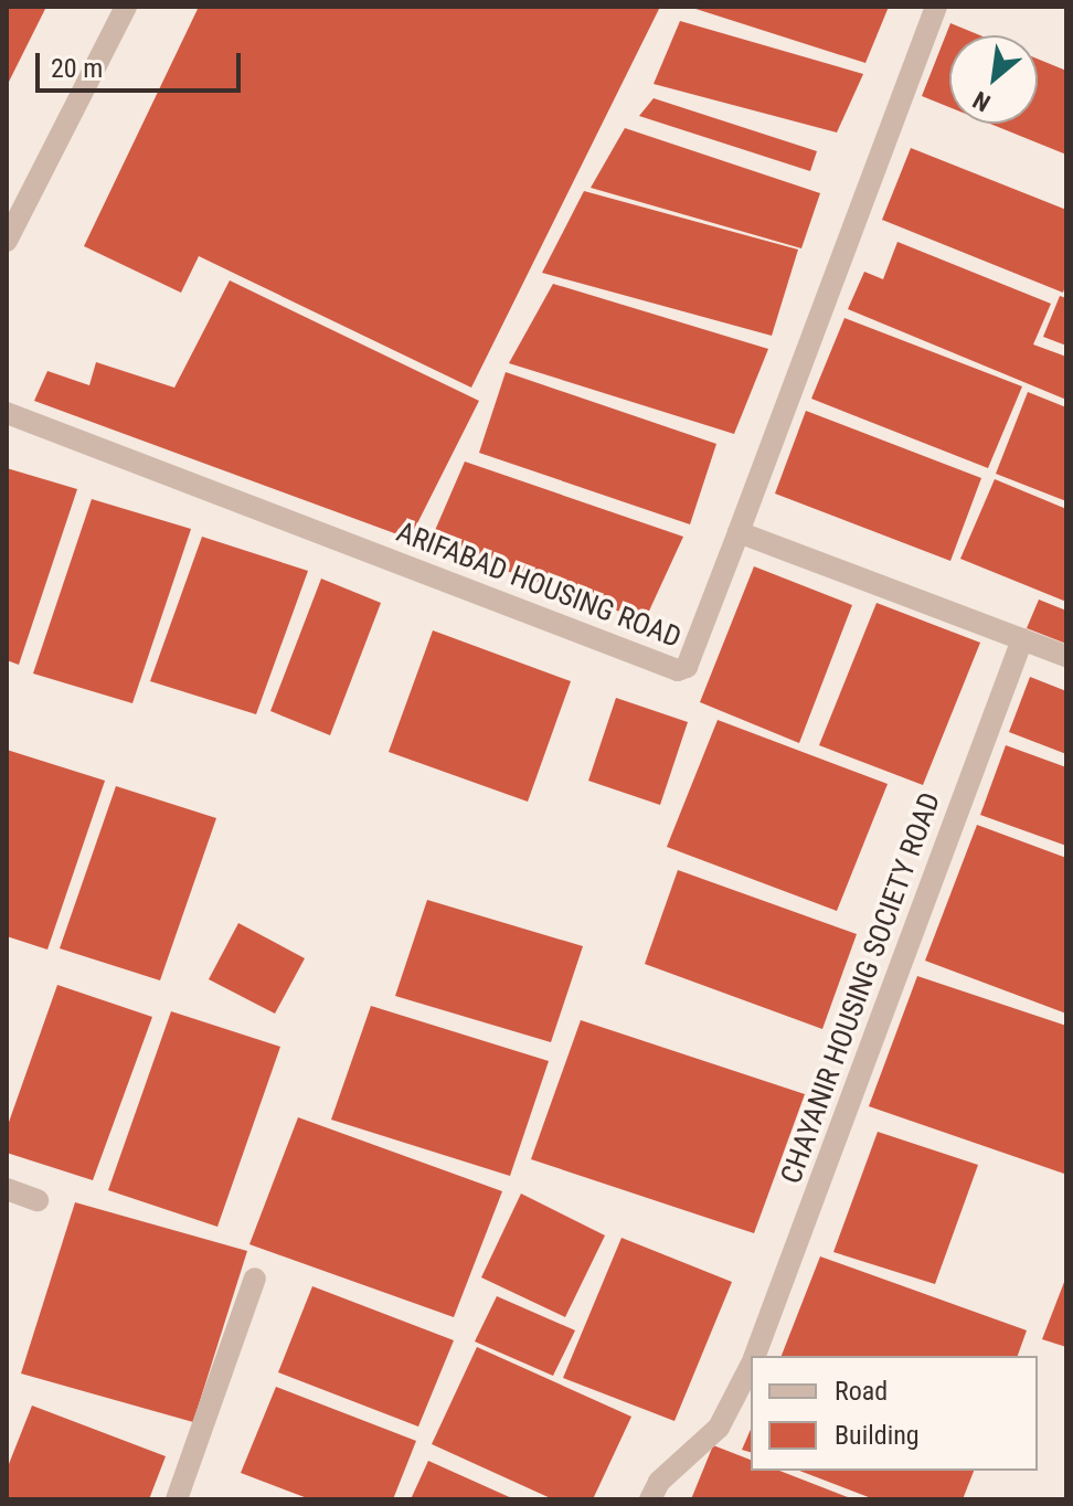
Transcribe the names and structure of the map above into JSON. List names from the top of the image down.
{
  "streets": {
    "street": ["ARIFABAD HOUSING ROAD", "CHAYANIR HOUSING SOCIETY ROAD"]
  },
  "legend": ["Road", "Building"],
  "scale_bar": "20 m",
  "north": "bottom left"
}
